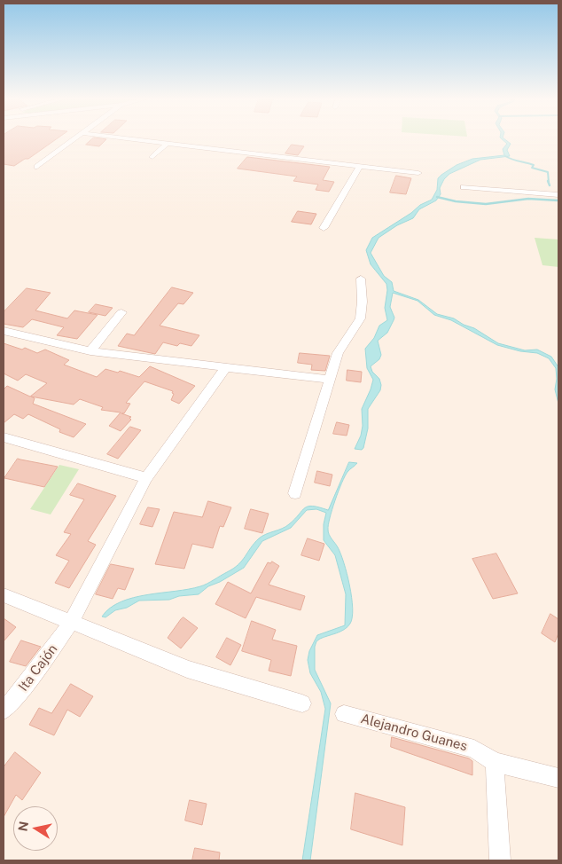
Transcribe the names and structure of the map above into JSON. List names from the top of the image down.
{
  "streets": {
    "street": ["Ita Cajón", "Alejandro Guanes"]
  },
  "north": "left"
}
